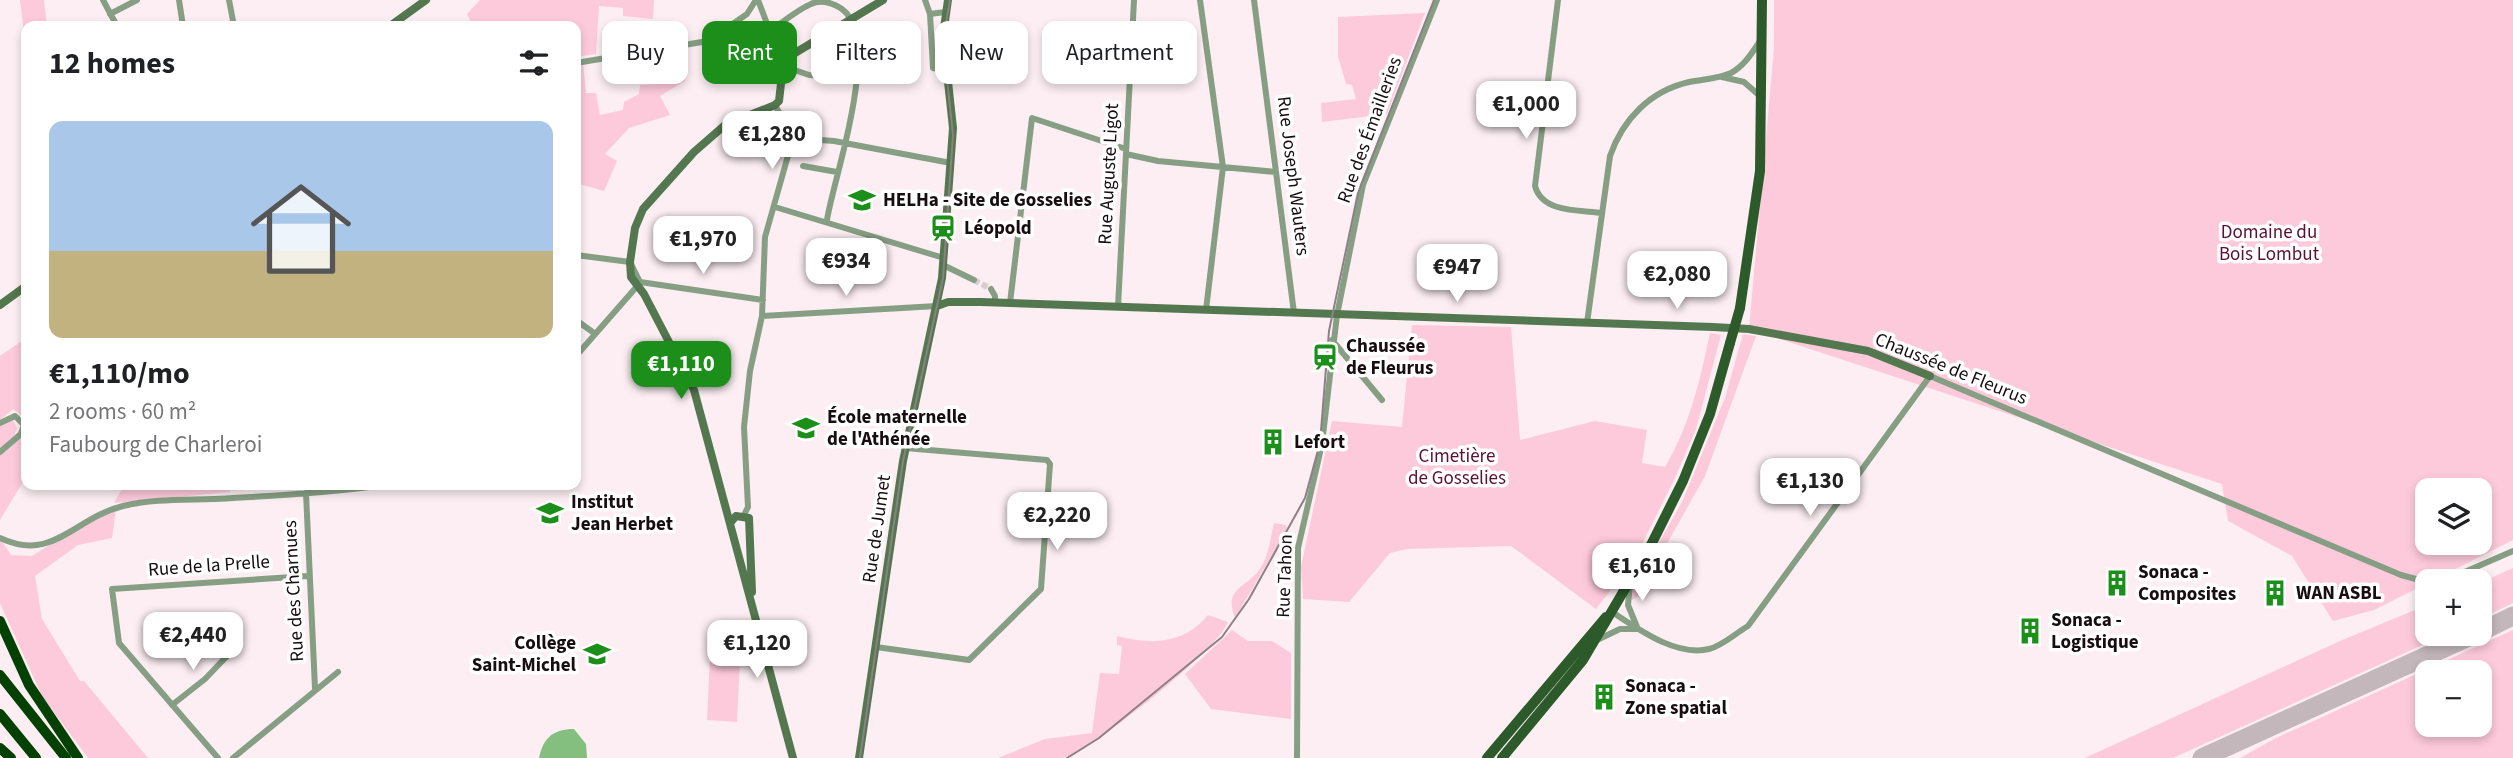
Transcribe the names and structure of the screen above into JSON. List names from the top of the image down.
{
  "streets": {
    "main road": ["Chaussée de Fleurus", "Rue de Jumet"],
    "street": [
      "Rue des Émailleries",
      "Rue Auguste Ligot",
      "Rue Joseph Wauters",
      "Rue de la Prelle",
      "Rue Tahon",
      "Rue des Charnues"
    ]
  },
  "crossings": [
    ["Rue des Émailleries", "Chaussée de Fleurus"],
    ["Rue des Émailleries", "Rue Tahon"],
    ["Rue Auguste Ligot", "Chaussée de Fleurus"],
    ["Rue Joseph Wauters", "Chaussée de Fleurus"],
    ["Chaussée de Fleurus", "Rue de Jumet"],
    ["Chaussée de Fleurus", "Rue Tahon"],
    ["Rue de la Prelle", "Rue des Charnues"]
  ],
  "parks": ["Domaine du Bois Lombut", "Cimetière de Gosselies"],
  "places": {
    "school or university": [
      "HELHa - Site de Gosselies",
      "École maternelle de l'Athénée",
      "Institut Jean Herbet",
      "Collège Saint-Michel"
    ],
    "station": ["Léopold", "Chaussée de Fleurus"],
    "building": [
      "Lefort",
      "Sonaca - Composites",
      "WAN ASBL",
      "Sonaca - Logistique",
      "Sonaca - Zone spatial"
    ]
  },
  "page": {
    "chip": [
      "Buy",
      "Rent",
      "Filters",
      "New",
      "Apartment"
    ],
    "heading": "12 homes",
    "price": [
      "€1,000",
      "€1,280",
      "€1,970",
      "€934",
      "€947",
      "€2,080",
      "€1,110",
      "€1,130",
      "€2,220",
      "€1,610",
      "€2,440",
      "€1,120"
    ],
    "list": [
      {
        "name": "€1,110/mo",
        "note": "2 rooms · 60 m² · Faubourg de Charleroi"
      }
    ],
    "map_buttons": ["+", "−"]
  }
}
